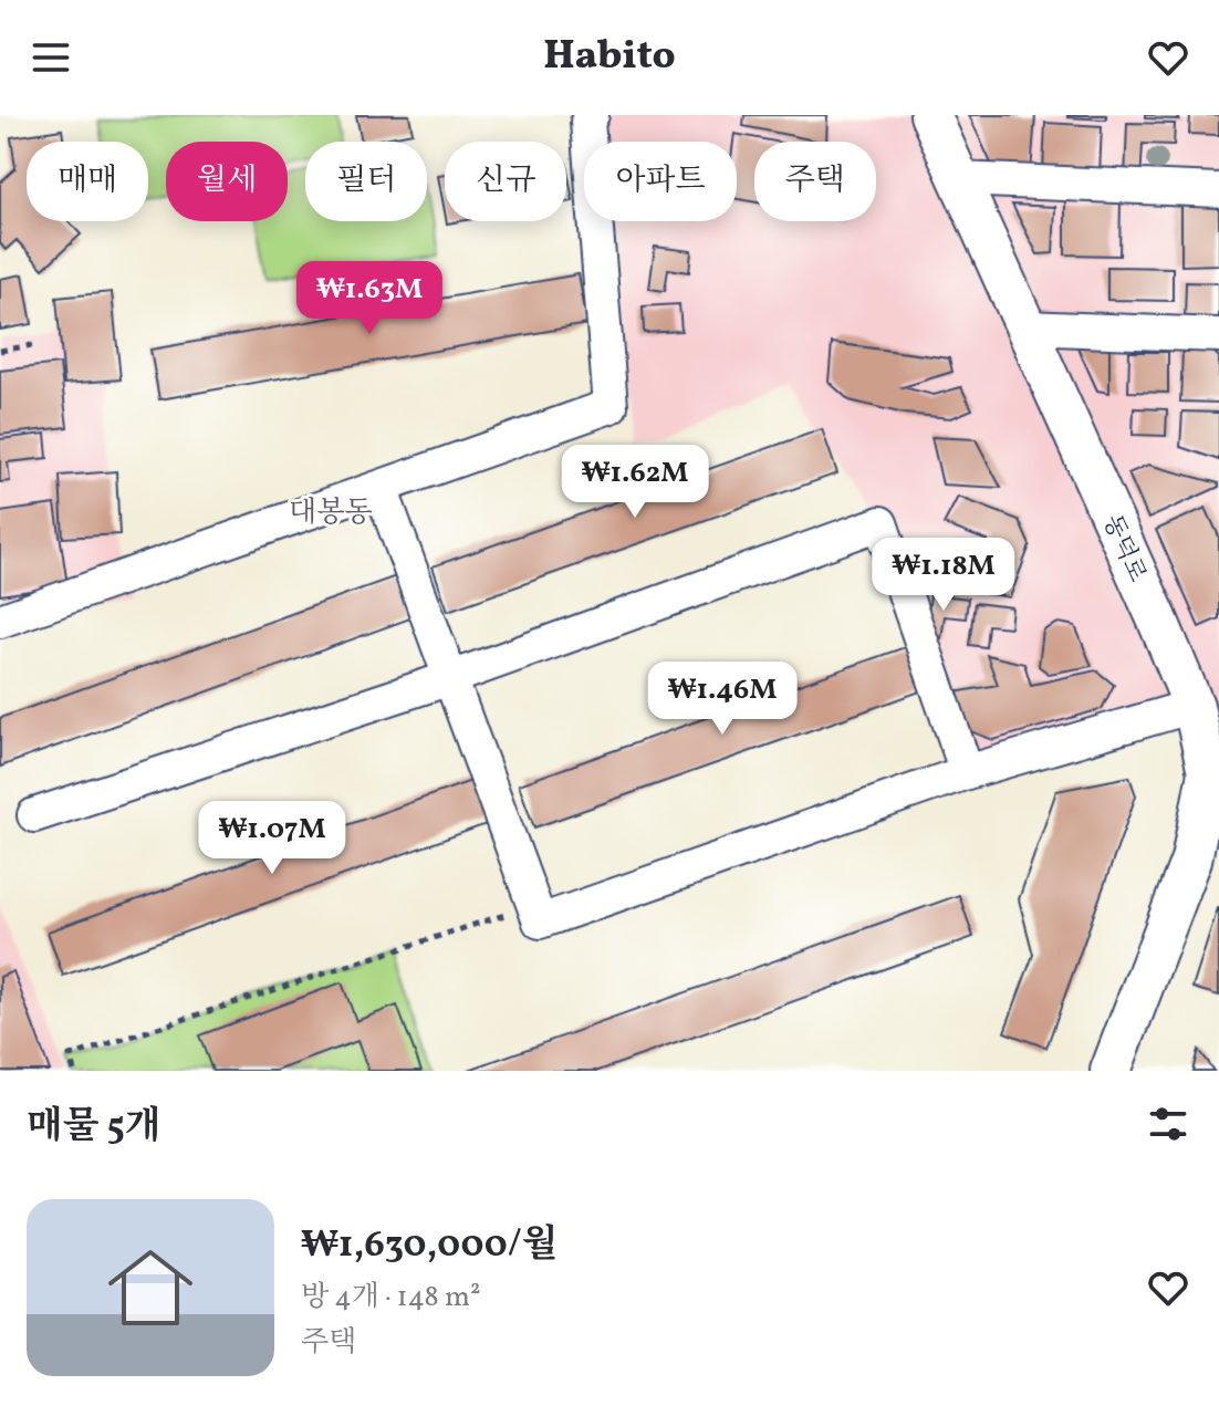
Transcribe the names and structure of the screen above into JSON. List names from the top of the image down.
{
  "streets": {
    "street": ["동덕로"]
  },
  "districts": ["대봉동"],
  "page": {
    "header": "Habito",
    "chip": [
      "매매",
      "월세",
      "필터",
      "신규",
      "아파트",
      "주택"
    ],
    "price": [
      "₩1.63M",
      "₩1.62M",
      "₩1.18M",
      "₩1.46M",
      "₩1.07M"
    ],
    "heading": "매물 5개",
    "list": [
      {
        "name": "₩1,630,000/월",
        "note": "방 4개 · 148 m² · 주택"
      }
    ]
  }
}
